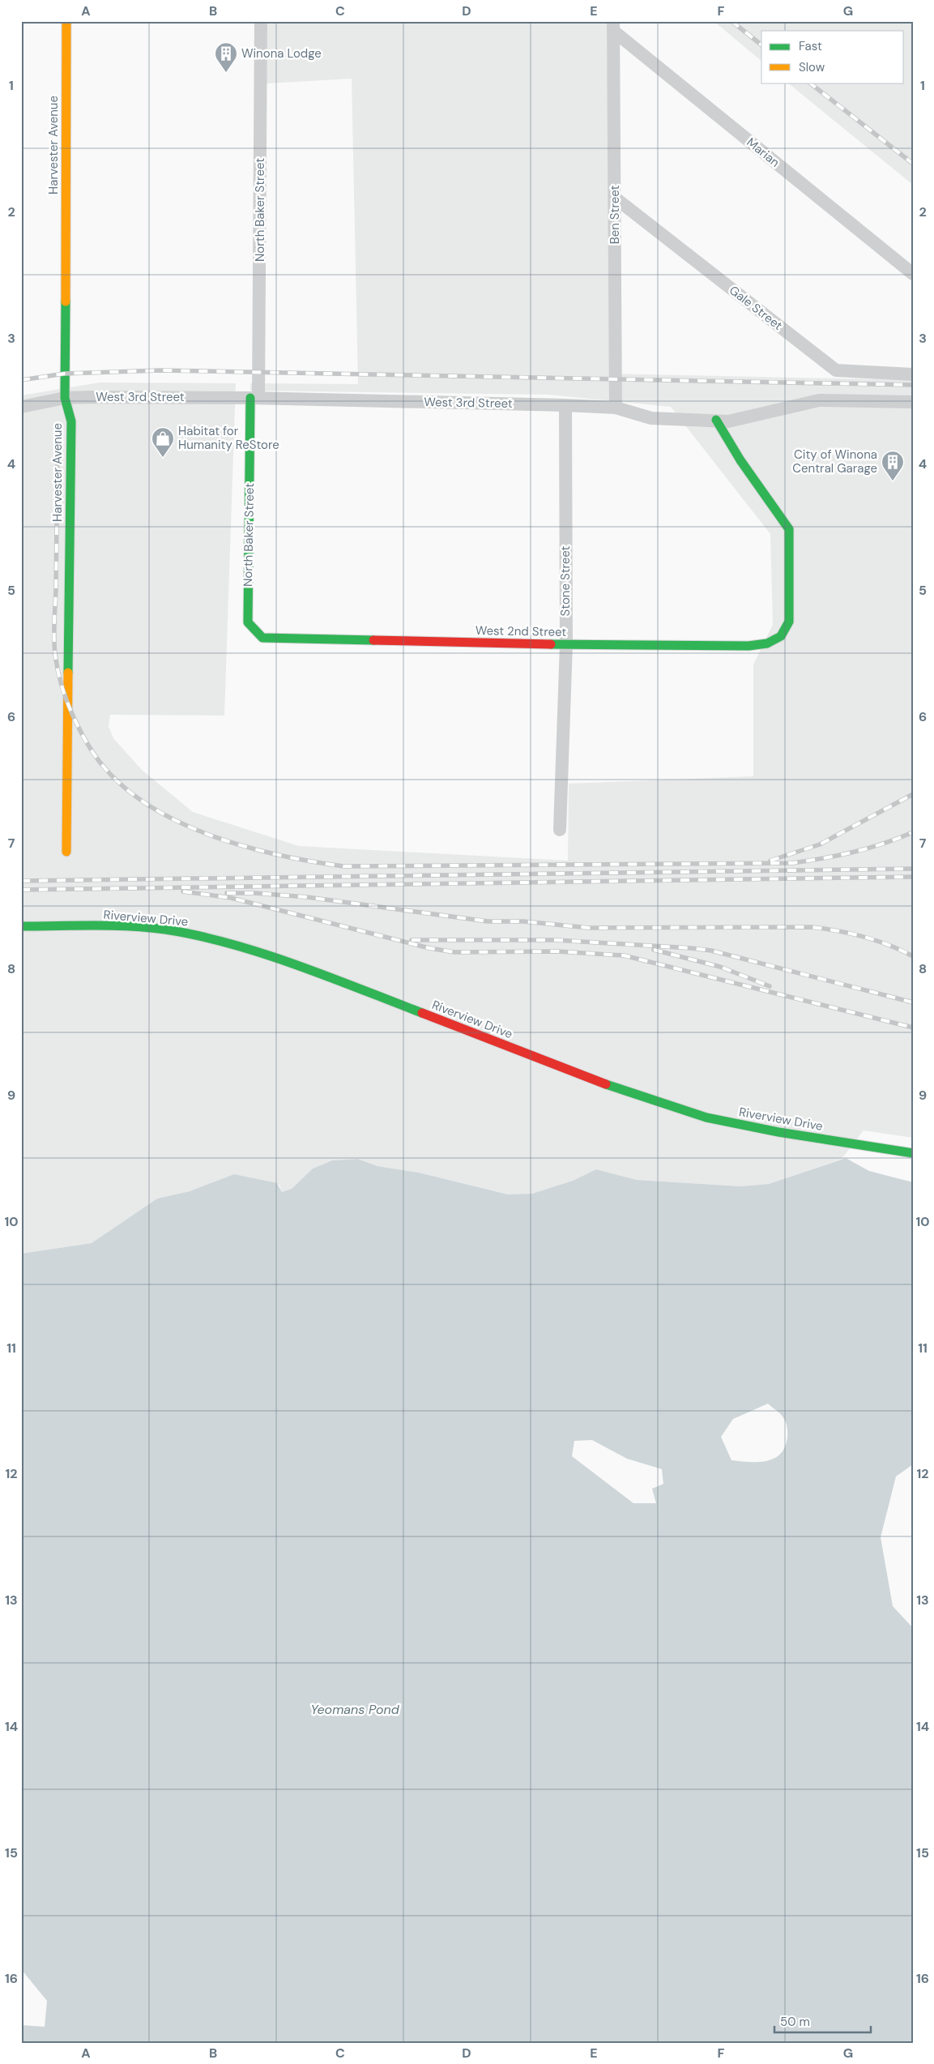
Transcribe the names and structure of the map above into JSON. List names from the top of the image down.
{
  "streets": {
    "street": [
      "Harvester Avenue",
      "Marian",
      "North Baker Street",
      "Ben Street",
      "Gale Street",
      "West 3rd Street",
      "Stone Street",
      "West 2nd Street",
      "Riverview Drive"
    ]
  },
  "crossings": [
    ["Harvester Avenue", "West 3rd Street"],
    ["Marian", "Ben Street"],
    ["North Baker Street", "West 3rd Street"],
    ["North Baker Street", "West 2nd Street"],
    ["Ben Street", "Gale Street"],
    ["Ben Street", "West 3rd Street"],
    ["West 3rd Street", "Stone Street"],
    ["West 3rd Street", "West 2nd Street"],
    ["Stone Street", "West 2nd Street"]
  ],
  "water": ["Yeomans Pond"],
  "places": {
    "building": ["Winona Lodge", "City of Winona Central Garage"],
    "shop": ["Habitat for Humanity ReStore"]
  },
  "legend": ["Fast", "Slow"],
  "scale_bar": "50 m",
  "grid": {
    "columns": [
      "A",
      "B",
      "C",
      "D",
      "E",
      "F",
      "G"
    ],
    "rows": [
      "1",
      "2",
      "3",
      "4",
      "5",
      "6",
      "7",
      "8",
      "9",
      "10",
      "11",
      "12",
      "13",
      "14",
      "15",
      "16"
    ]
  }
}
